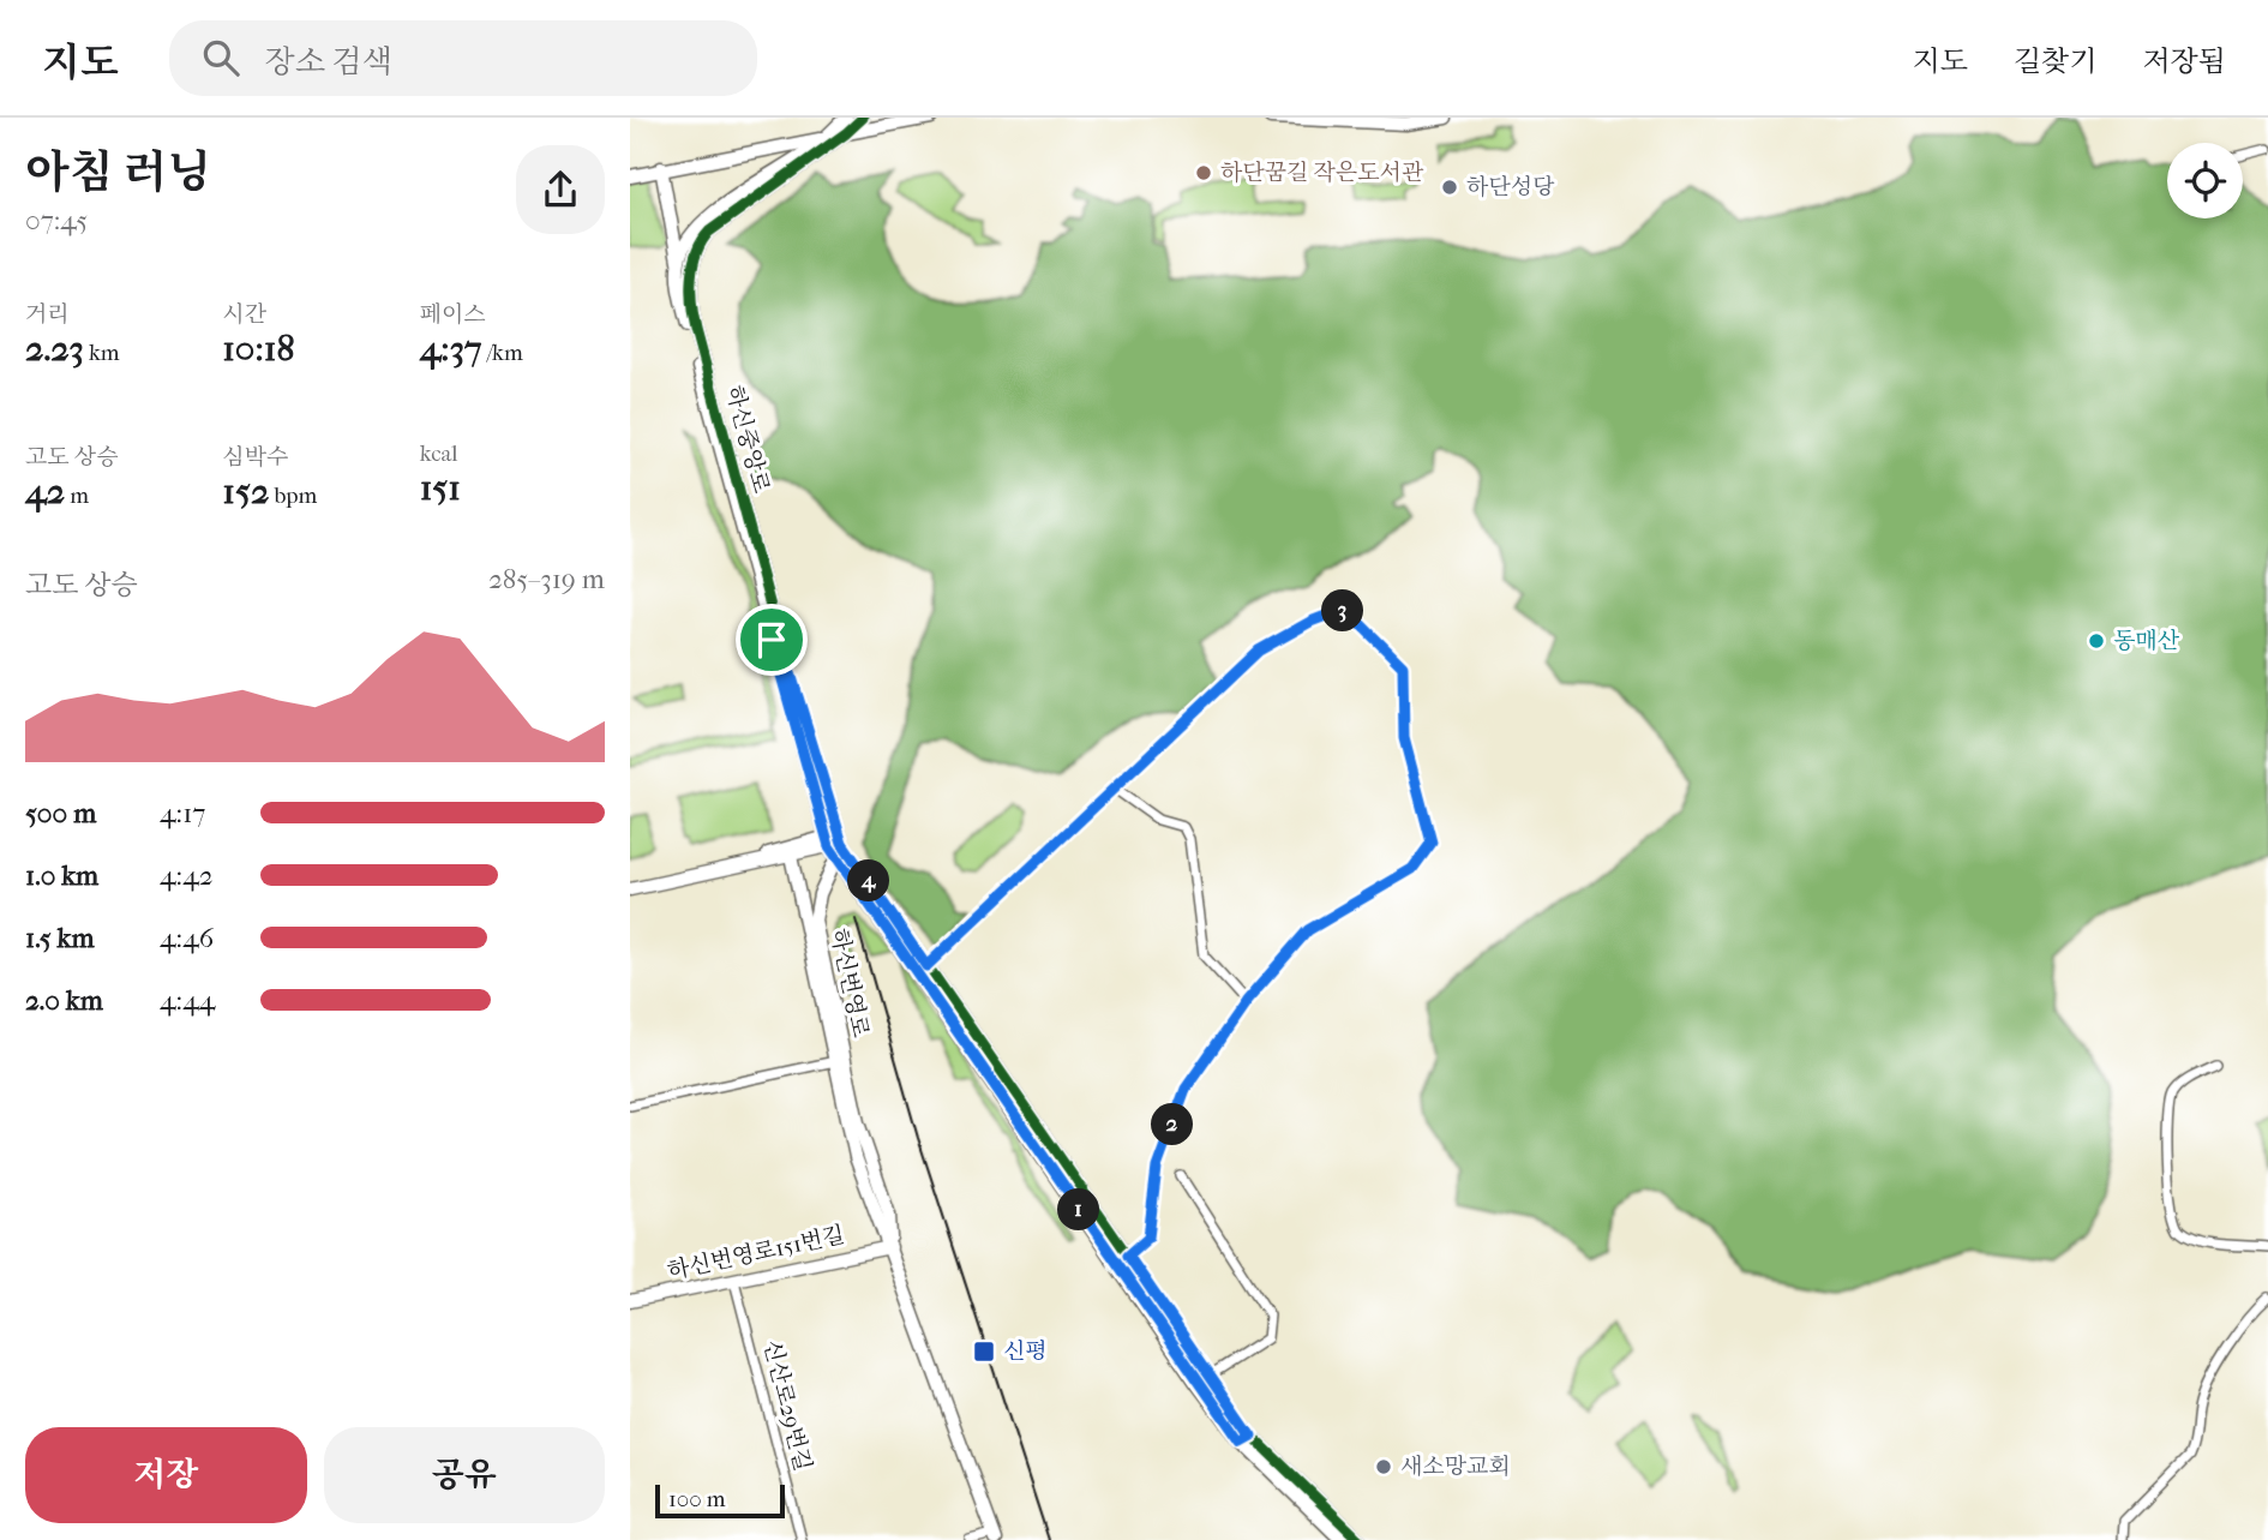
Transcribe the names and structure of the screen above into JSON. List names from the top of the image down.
{
  "streets": {
    "street": [
      "하신중앙로",
      "하신번영로",
      "하신번영로151번길",
      "신산로29번길"
    ]
  },
  "crossings": [
    ["하신중앙로", "하신번영로"],
    ["하신번영로", "하신번영로151번길"],
    ["하신번영로151번길", "신산로29번길"]
  ],
  "places": {
    "other": [
      "하단꿈길 작은도서관",
      "하단성당",
      "동매산",
      "새소망교회"
    ],
    "transit": ["신평"]
  },
  "scale_bar": "100 m",
  "page": {
    "header": "지도",
    "search": "장소 검색",
    "nav": ["지도", "길찾기", "저장됨"],
    "heading": ["아침 러닝", "07:45"],
    "stats": [
      ["거리", "2.23 km"],
      ["시간", "10:18"],
      ["페이스", "4:37 /km"],
      ["고도 상승", "42 m"],
      ["심박수", "152 bpm"],
      ["kcal", "151"]
    ],
    "chart": ["고도 상승", "285–319 m"],
    "pins": [
      "3",
      "4",
      "2",
      "1"
    ],
    "list": [
      {
        "name": "500 m",
        "note": "4:17"
      },
      {
        "name": "1.0 km",
        "note": "4:42"
      },
      {
        "name": "1.5 km",
        "note": "4:46"
      },
      {
        "name": "2.0 km",
        "note": "4:44"
      }
    ],
    "buttons": ["저장", "공유"],
    "scale": "100 m"
  }
}
